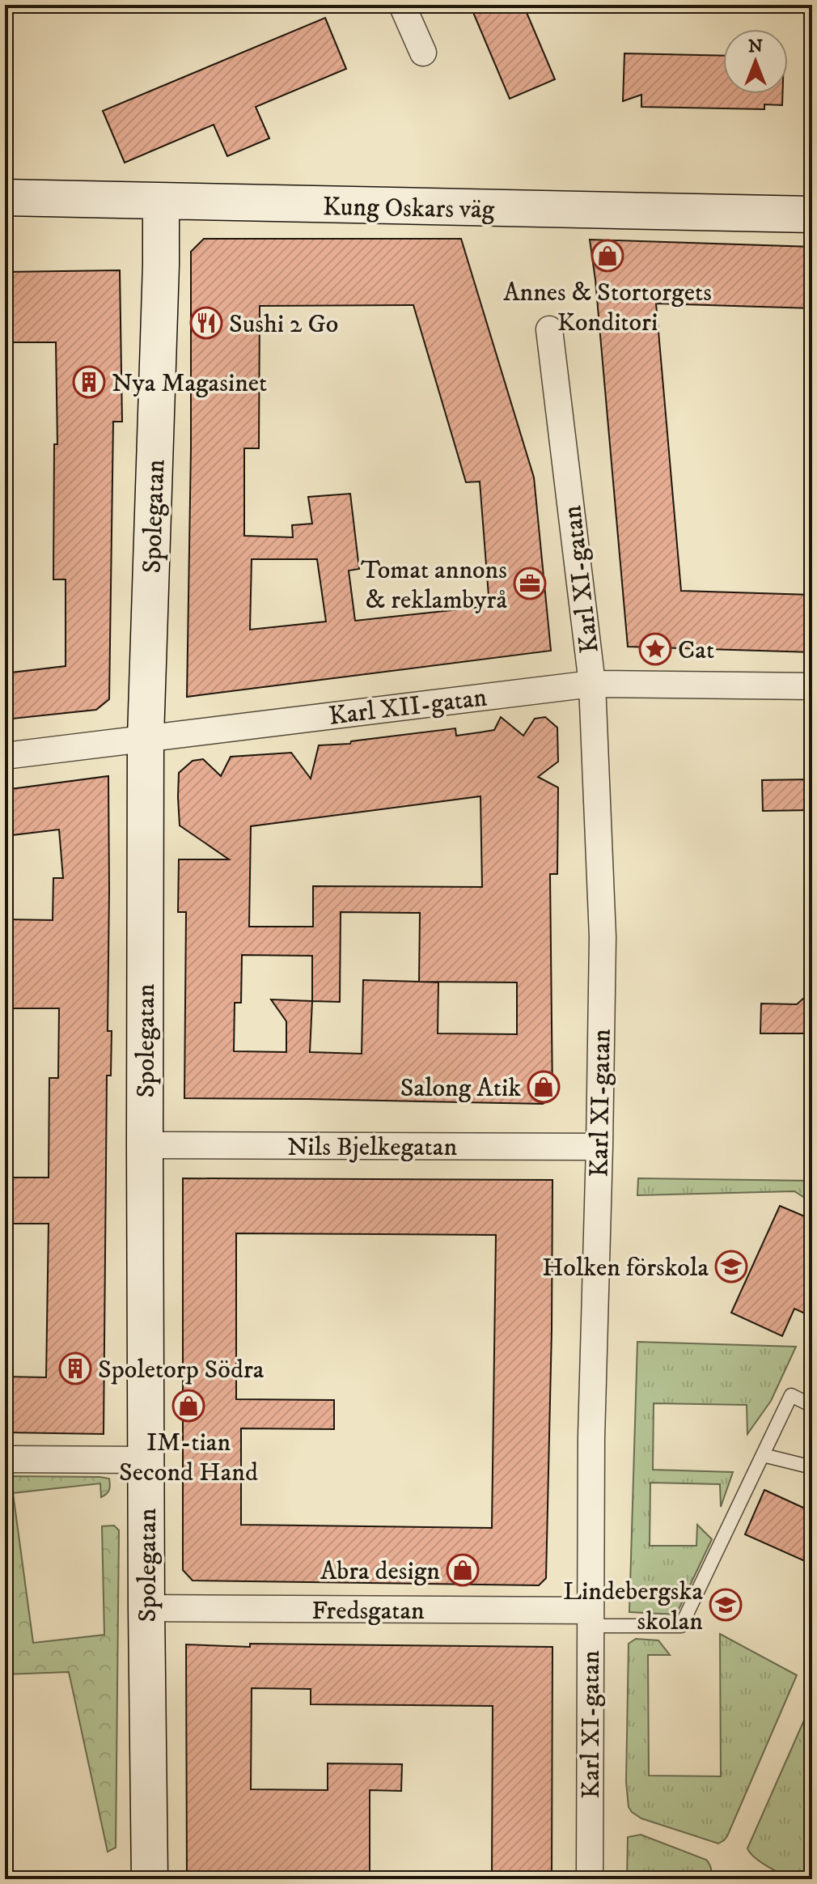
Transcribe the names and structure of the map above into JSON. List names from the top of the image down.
{
  "streets": {
    "street": [
      "Kung Oskars väg",
      "Spolegatan",
      "Karl XI-gatan",
      "Karl XII-gatan",
      "Nils Bjelkegatan",
      "Fredsgatan"
    ]
  },
  "crossings": [
    ["Kung Oskars väg", "Spolegatan"],
    ["Spolegatan", "Karl XII-gatan"],
    ["Spolegatan", "Nils Bjelkegatan"],
    ["Spolegatan", "Fredsgatan"],
    ["Karl XI-gatan", "Karl XII-gatan"],
    ["Karl XI-gatan", "Nils Bjelkegatan"],
    ["Karl XI-gatan", "Fredsgatan"]
  ],
  "places": {
    "shop": [
      "Annes & Stortorgets Konditori",
      "Salong Atik",
      "IM-tian Second Hand",
      "Abra design"
    ],
    "restaurant": ["Sushi 2 Go"],
    "building": ["Nya Magasinet", "Spoletorp Södra"],
    "office": ["Tomat annons & reklambyrå"],
    "place": ["Cat"],
    "school or university": ["Holken förskola", "Lindebergska skolan"]
  },
  "north": "top"
}
